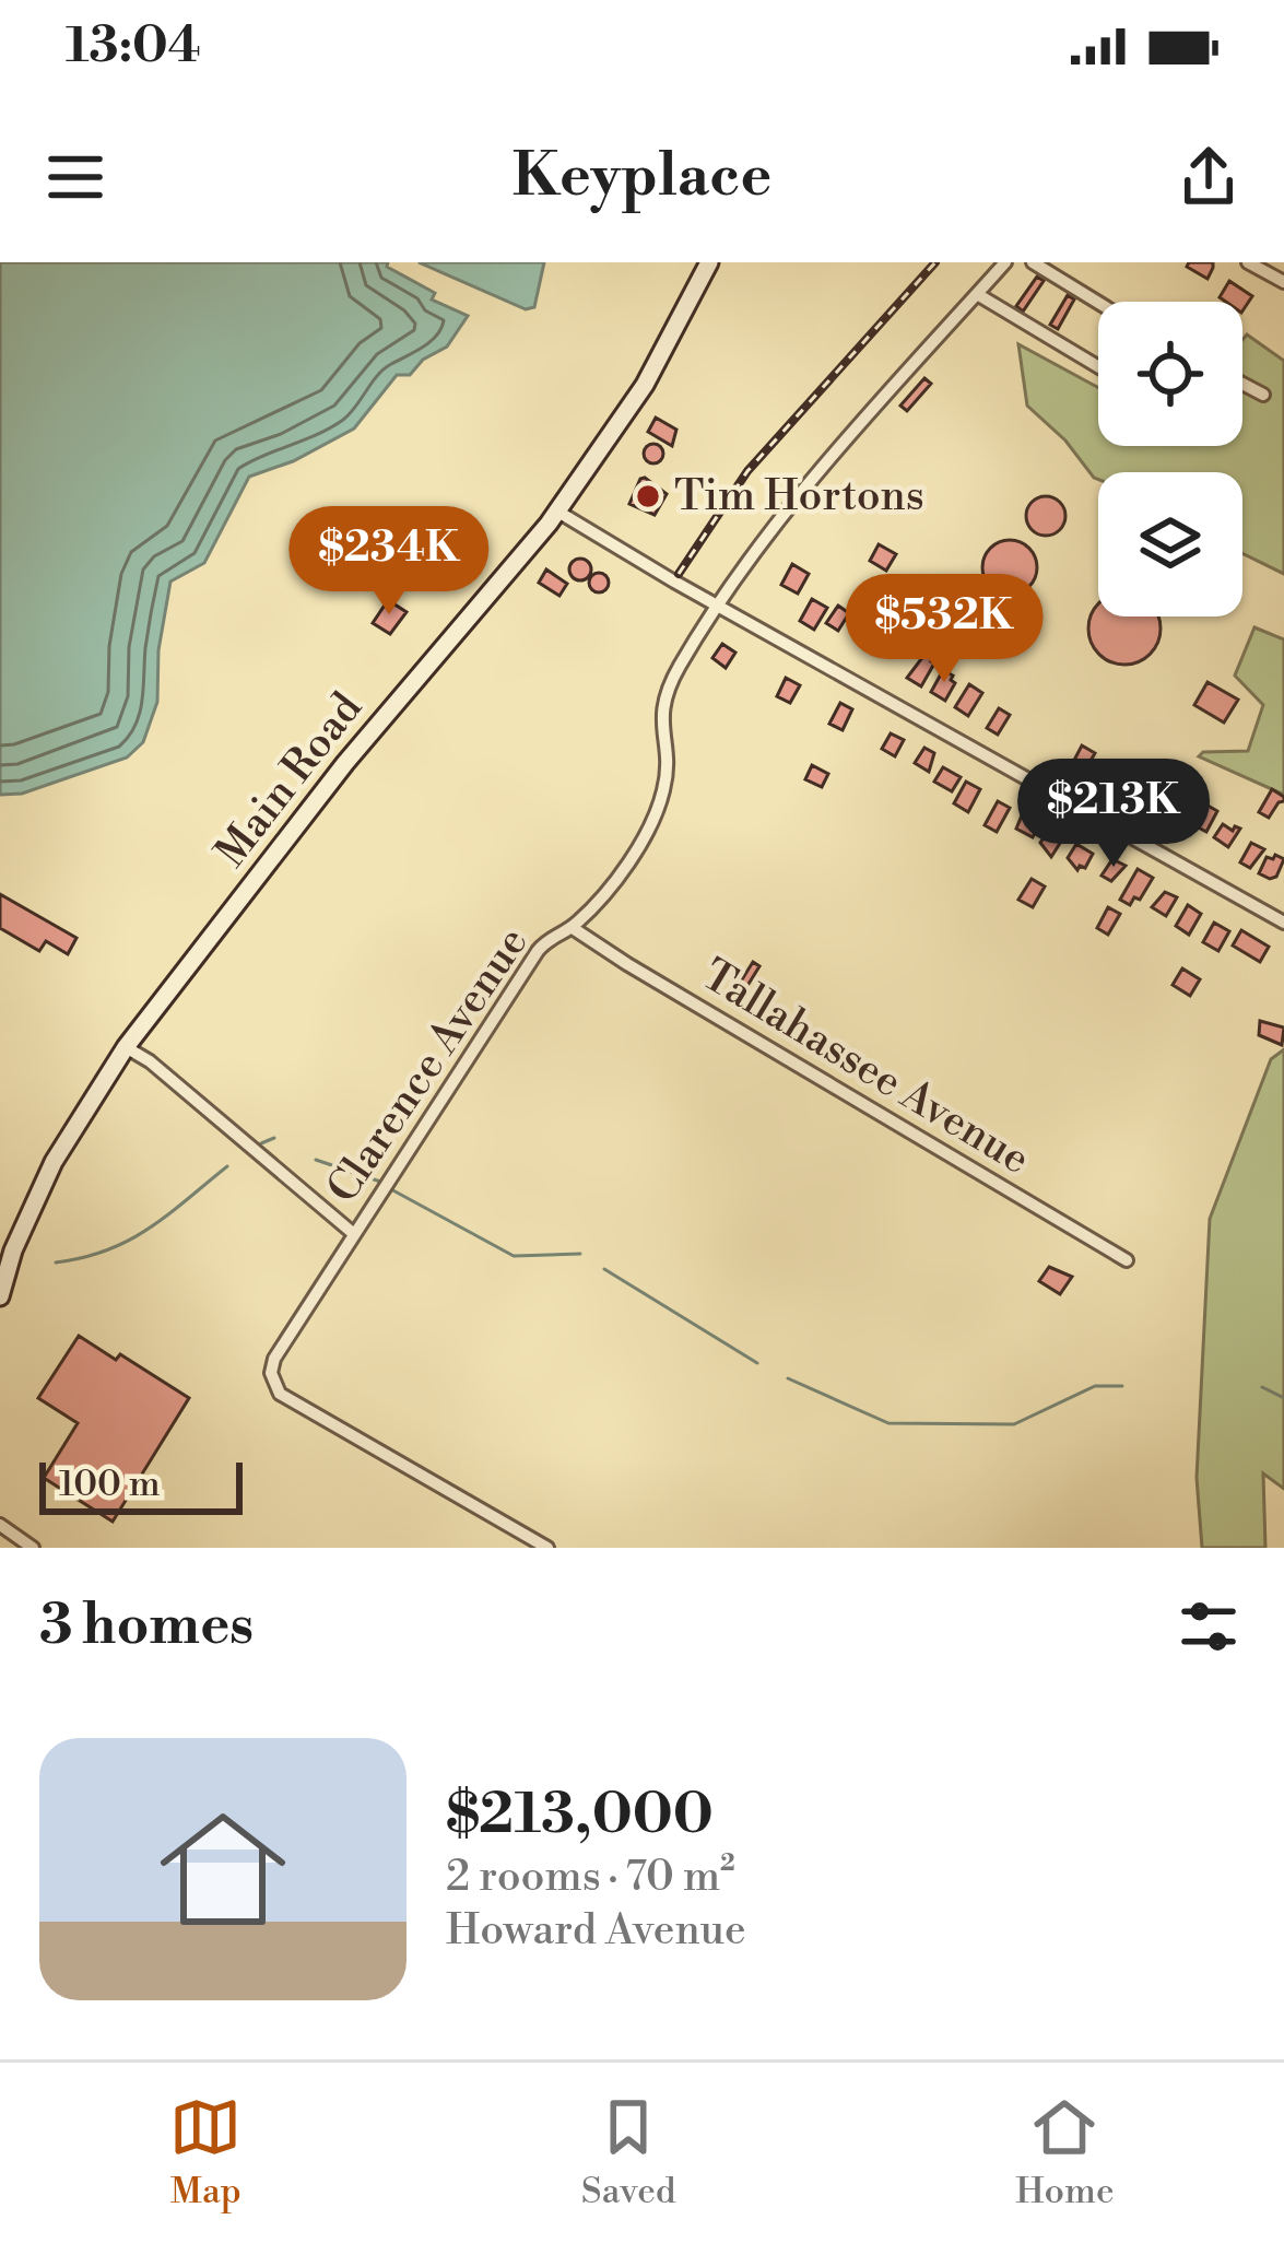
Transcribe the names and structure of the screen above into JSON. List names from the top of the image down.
{
  "streets": {
    "main road": ["Main Road"],
    "street": ["Clarence Avenue", "Tallahassee Avenue"]
  },
  "crossings": [
    ["Clarence Avenue", "Tallahassee Avenue"]
  ],
  "places": ["Tim Hortons"],
  "scale_bar": "100 m",
  "page": {
    "status": "13:04",
    "header": "Keyplace",
    "price": ["$234K", "$532K", "$213K"],
    "scale": "100 m",
    "heading": "3 homes",
    "list": [
      {
        "name": "$213,000",
        "note": "2 rooms · 70 m² · Howard Avenue"
      }
    ],
    "tabs": ["Map", "Saved", "Home"]
  }
}
